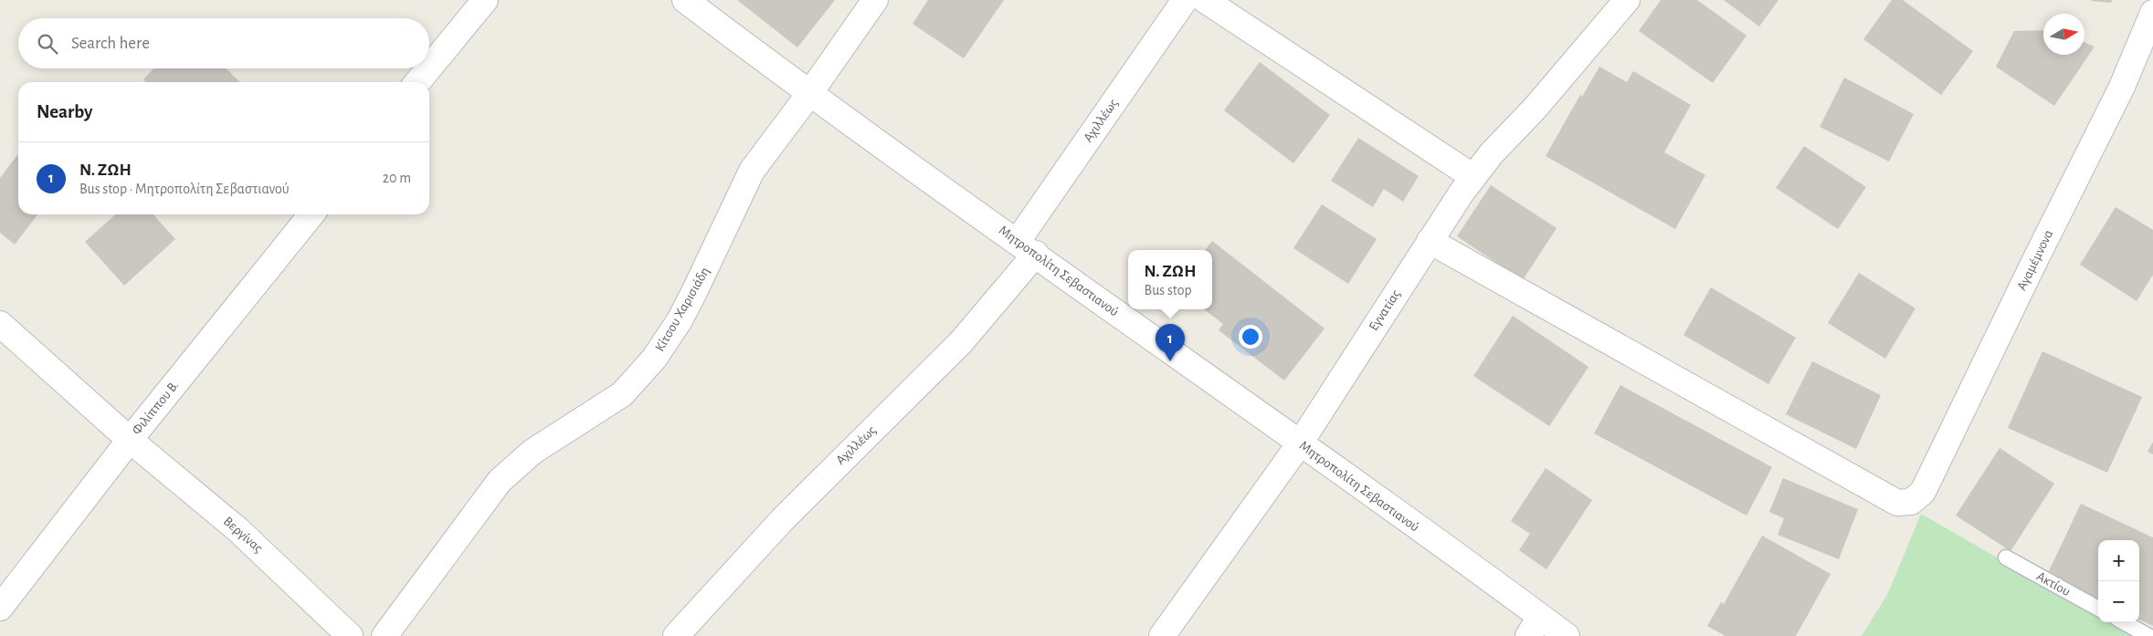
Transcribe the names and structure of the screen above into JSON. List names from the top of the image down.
{
  "streets": {
    "street": [
      "Αχιλλέως",
      "Αγαμέμνονα",
      "Μητροπολίτη Σεβαστιανού",
      "Κίτσου Χαρισιάδη",
      "Εγνατίας",
      "Φιλίππου Β.",
      "Βεργίνας"
    ],
    "lane": ["Ακτίου"]
  },
  "crossings": [
    ["Αχιλλέως", "Μητροπολίτη Σεβαστιανού"],
    ["Αγαμέμνονα", "Εγνατίας"],
    ["Μητροπολίτη Σεβαστιανού", "Κίτσου Χαρισιάδη"],
    ["Μητροπολίτη Σεβαστιανού", "Εγνατίας"],
    ["Φιλίππου Β.", "Βεργίνας"]
  ],
  "north": "right",
  "page": {
    "search": "Search here",
    "heading": "Nearby",
    "list": [
      {
        "mark": "1",
        "name": "Ν. ΖΩΗ",
        "note": "Bus stop · Μητροπολίτη Σεβαστιανού",
        "value": "20 m"
      }
    ],
    "popup": ["Ν. ΖΩΗ", "Bus stop"],
    "pins": "1",
    "map_buttons": ["+", "−"]
  }
}
